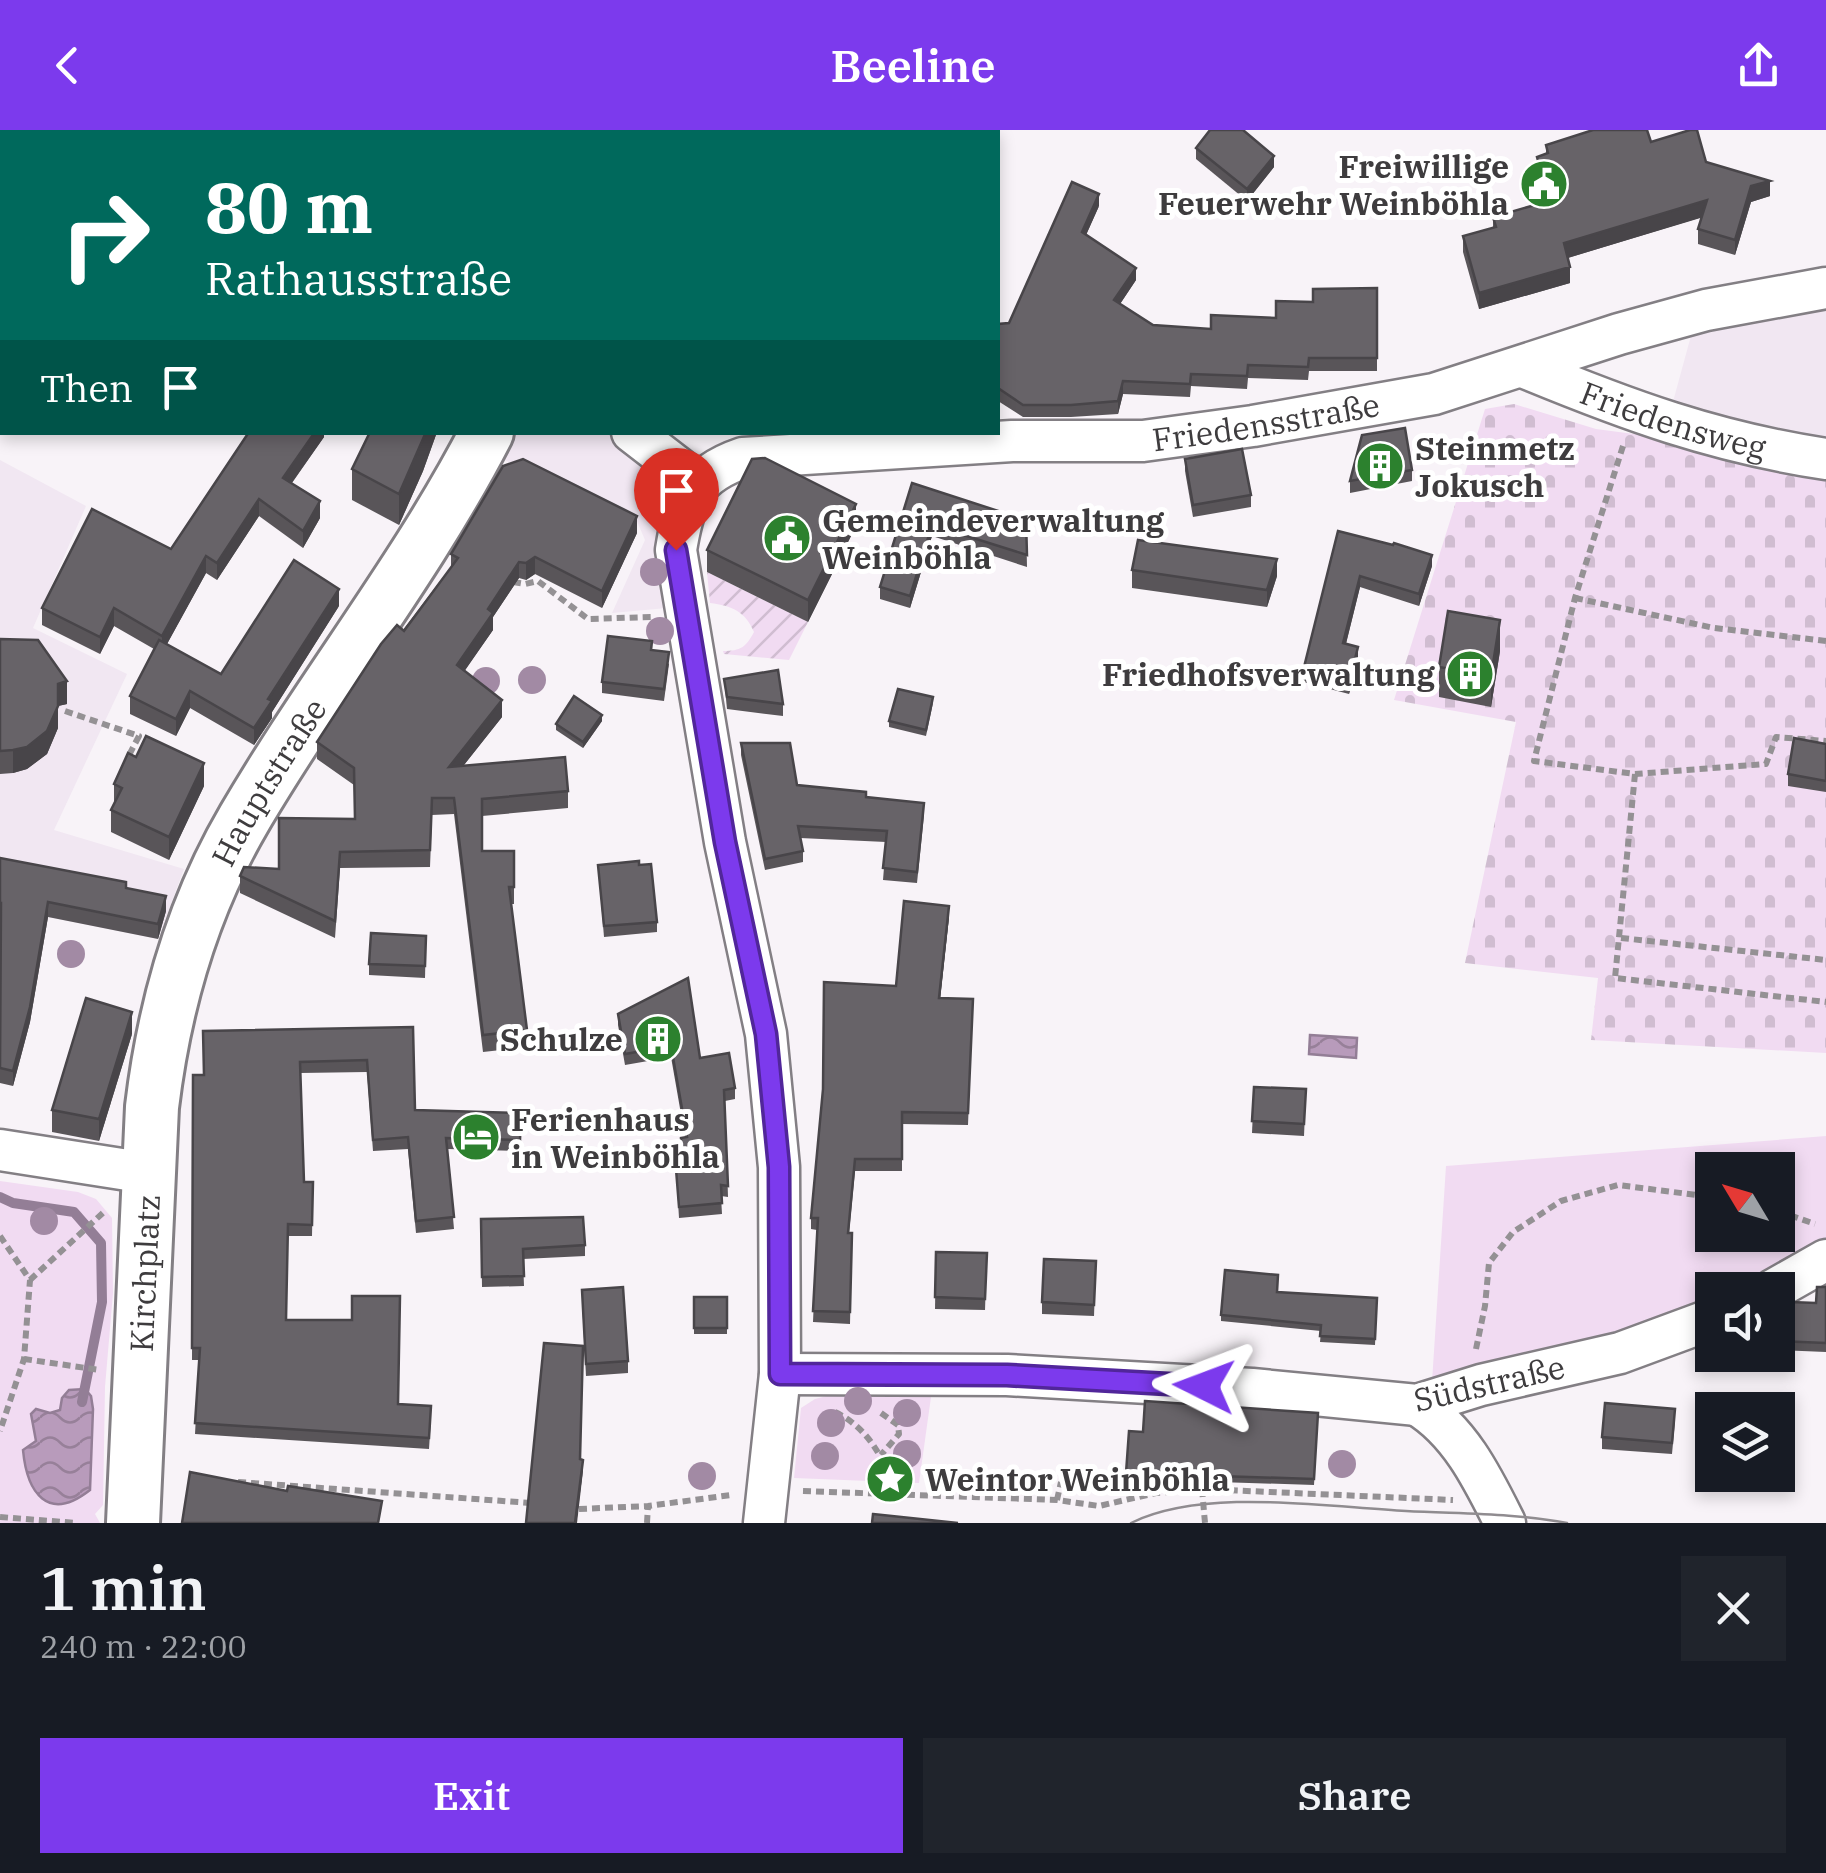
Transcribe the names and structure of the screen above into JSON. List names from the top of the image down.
{
  "streets": {
    "main road": ["Hauptstraße", "Kirchplatz"],
    "street": ["Friedensweg", "Friedensstraße", "Südstraße"]
  },
  "crossings": [
    ["Friedensweg", "Friedensstraße"],
    ["Hauptstraße", "Kirchplatz"]
  ],
  "places": {
    "public building": ["Freiwillige Feuerwehr Weinböhla", "Gemeindeverwaltung Weinböhla"],
    "building": ["Steinmetz Jokusch", "Friedhofsverwaltung", "Schulze"],
    "hotel": ["Ferienhaus in Weinböhla"],
    "place": ["Weintor Weinböhla"]
  },
  "north": "top left",
  "page": {
    "header": "Beeline",
    "turn": ["80 m", "Rathausstraße"],
    "then": "Then",
    "heading": ["1 min", "240 m · 22:00"],
    "buttons": ["Exit", "Share"]
  }
}
